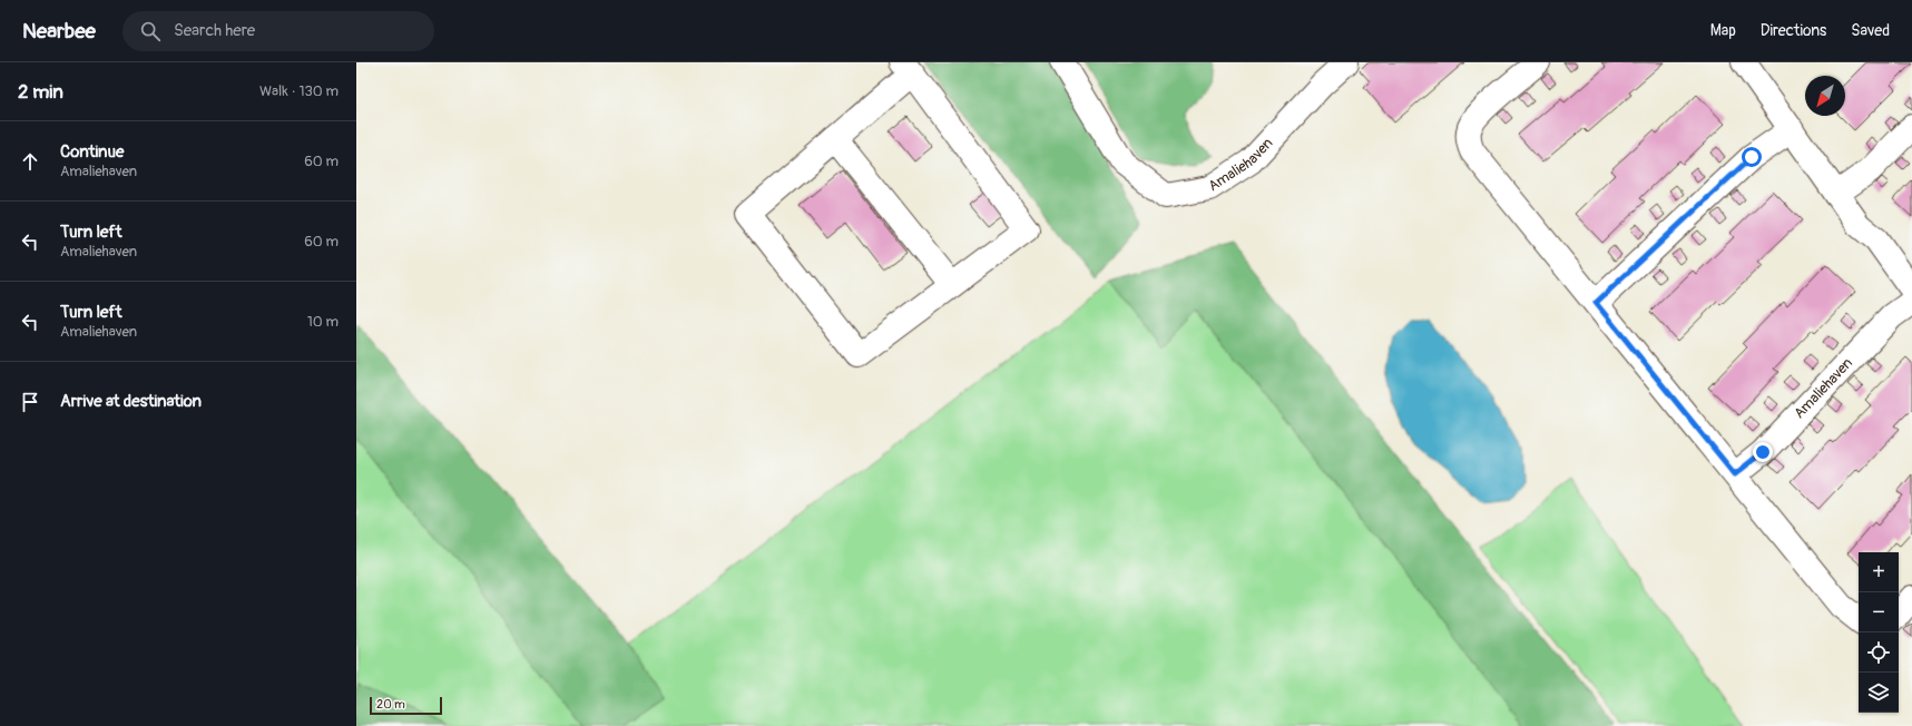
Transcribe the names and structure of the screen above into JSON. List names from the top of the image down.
{
  "streets": {
    "street": ["Amaliehaven"]
  },
  "scale_bar": "20 m",
  "north": "bottom left",
  "page": {
    "header": "Nearbee",
    "search": "Search here",
    "nav": ["Map", "Directions", "Saved"],
    "heading": ["2 min", "Walk · 130 m"],
    "list": [
      ["Continue", "Amaliehaven", "60 m"],
      ["Turn left", "Amaliehaven", "60 m"],
      ["Turn left", "Amaliehaven", "10 m"],
      "Arrive at destination"
    ],
    "map_buttons": ["+", "−"],
    "scale": "20 m"
  }
}
